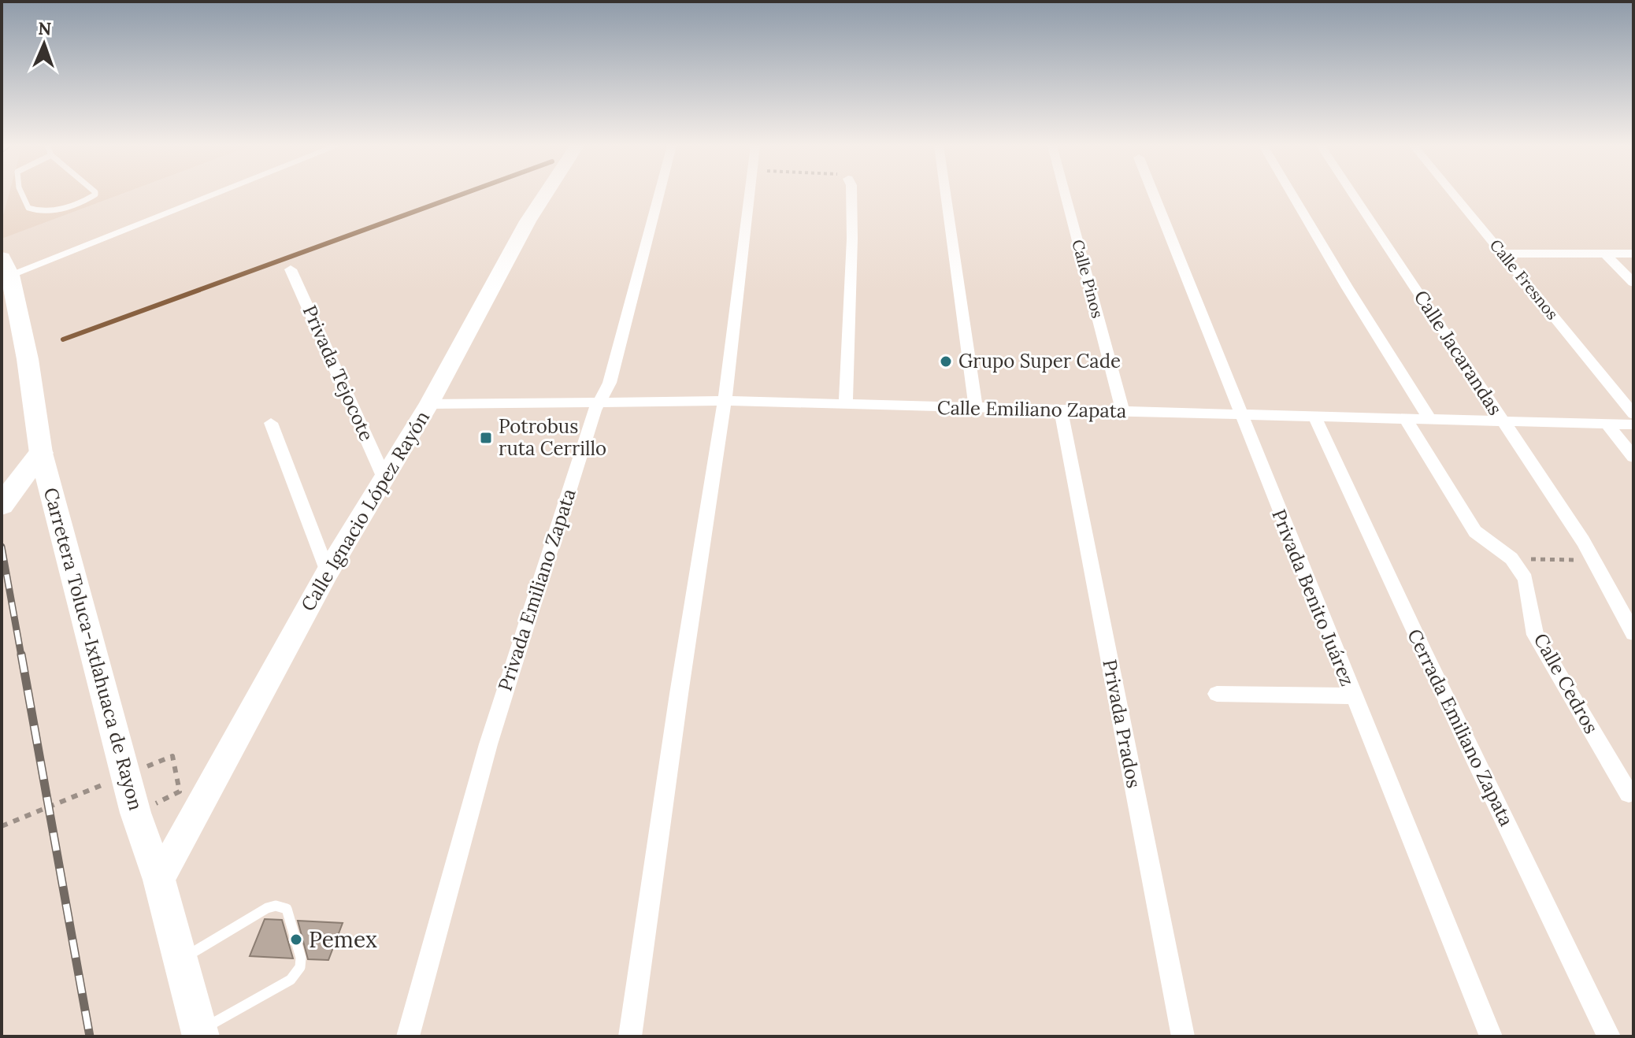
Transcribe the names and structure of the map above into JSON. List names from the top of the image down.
{
  "streets": {
    "main road": ["Calle Ignacio López Rayón", "Carretera Toluca-Ixtlahuaca de Rayon"],
    "street": [
      "Calle Pinos",
      "Calle Fresnos",
      "Calle Jacarandas",
      "Privada Tejocote",
      "Calle Emiliano Zapata",
      "Privada Emiliano Zapata",
      "Privada Benito Juárez",
      "Calle Cedros",
      "Privada Prados",
      "Cerrada Emiliano Zapata"
    ]
  },
  "crossings": [
    ["Calle Pinos", "Calle Emiliano Zapata"],
    ["Calle Jacarandas", "Calle Emiliano Zapata"],
    ["Privada Tejocote", "Calle Ignacio López Rayón"],
    ["Calle Emiliano Zapata", "Calle Ignacio López Rayón"],
    ["Calle Emiliano Zapata", "Privada Emiliano Zapata"],
    ["Calle Emiliano Zapata", "Privada Benito Juárez"],
    ["Calle Emiliano Zapata", "Calle Cedros"],
    ["Calle Emiliano Zapata", "Privada Prados"],
    ["Calle Emiliano Zapata", "Cerrada Emiliano Zapata"],
    ["Calle Ignacio López Rayón", "Carretera Toluca-Ixtlahuaca de Rayon"]
  ],
  "places": {
    "other": ["Grupo Super Cade", "Pemex"],
    "transit": ["Potrobus ruta Cerrillo"]
  },
  "north": "top"
}
